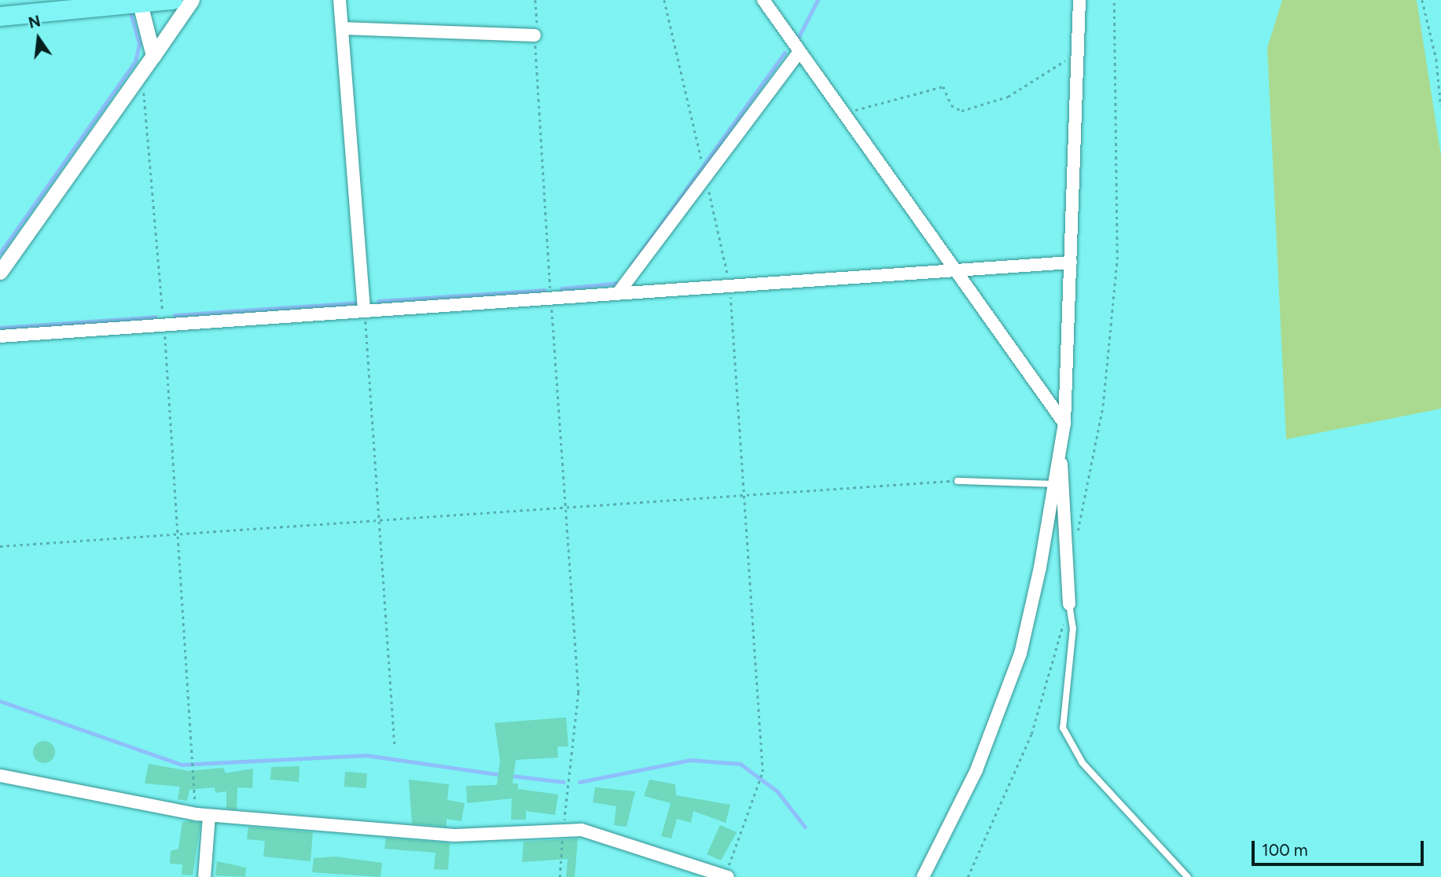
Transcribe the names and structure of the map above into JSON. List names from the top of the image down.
{
  "scale_bar": "100 m",
  "north": "top"
}
